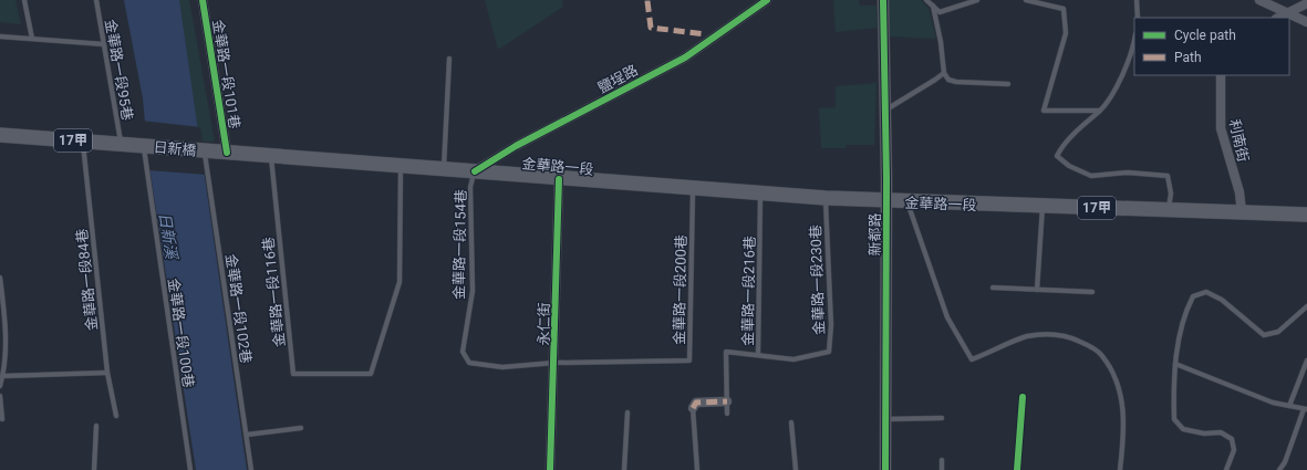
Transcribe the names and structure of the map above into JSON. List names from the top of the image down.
{
  "streets": {
    "main road": ["17甲", "日新橋", "金華路一段"],
    "street": [
      "金華路一段101巷",
      "鹽埕路",
      "利南街",
      "新都路",
      "永仁街"
    ],
    "lane": [
      "金華路一段95巷",
      "金華路一段154巷",
      "金華路一段84巷",
      "金華路一段230巷",
      "金華路一段200巷",
      "金華路一段216巷",
      "金華路一段116巷",
      "金華路一段102巷",
      "金華路一段100巷"
    ]
  },
  "crossings": [
    ["金華路一段95巷", "17甲"],
    ["金華路一段101巷", "金華路一段"],
    ["鹽埕路", "金華路一段"],
    ["鹽埕路", "金華路一段154巷"],
    ["17甲", "日新橋"],
    ["17甲", "金華路一段84巷"],
    ["17甲", "金華路一段100巷"],
    ["利南街", "金華路一段"],
    ["日新橋", "金華路一段"],
    ["日新橋", "金華路一段102巷"],
    ["日新橋", "金華路一段100巷"],
    ["金華路一段", "新都路"],
    ["金華路一段", "金華路一段154巷"],
    ["金華路一段", "金華路一段230巷"],
    ["金華路一段", "金華路一段200巷"],
    ["金華路一段", "金華路一段216巷"],
    ["金華路一段", "金華路一段116巷"],
    ["金華路一段", "金華路一段102巷"],
    ["金華路一段", "永仁街"],
    ["金華路一段154巷", "金華路一段200巷"],
    ["金華路一段154巷", "永仁街"],
    ["金華路一段230巷", "金華路一段216巷"],
    ["金華路一段200巷", "永仁街"]
  ],
  "water": ["日新溪"],
  "legend": ["Cycle path", "Path"]
}
